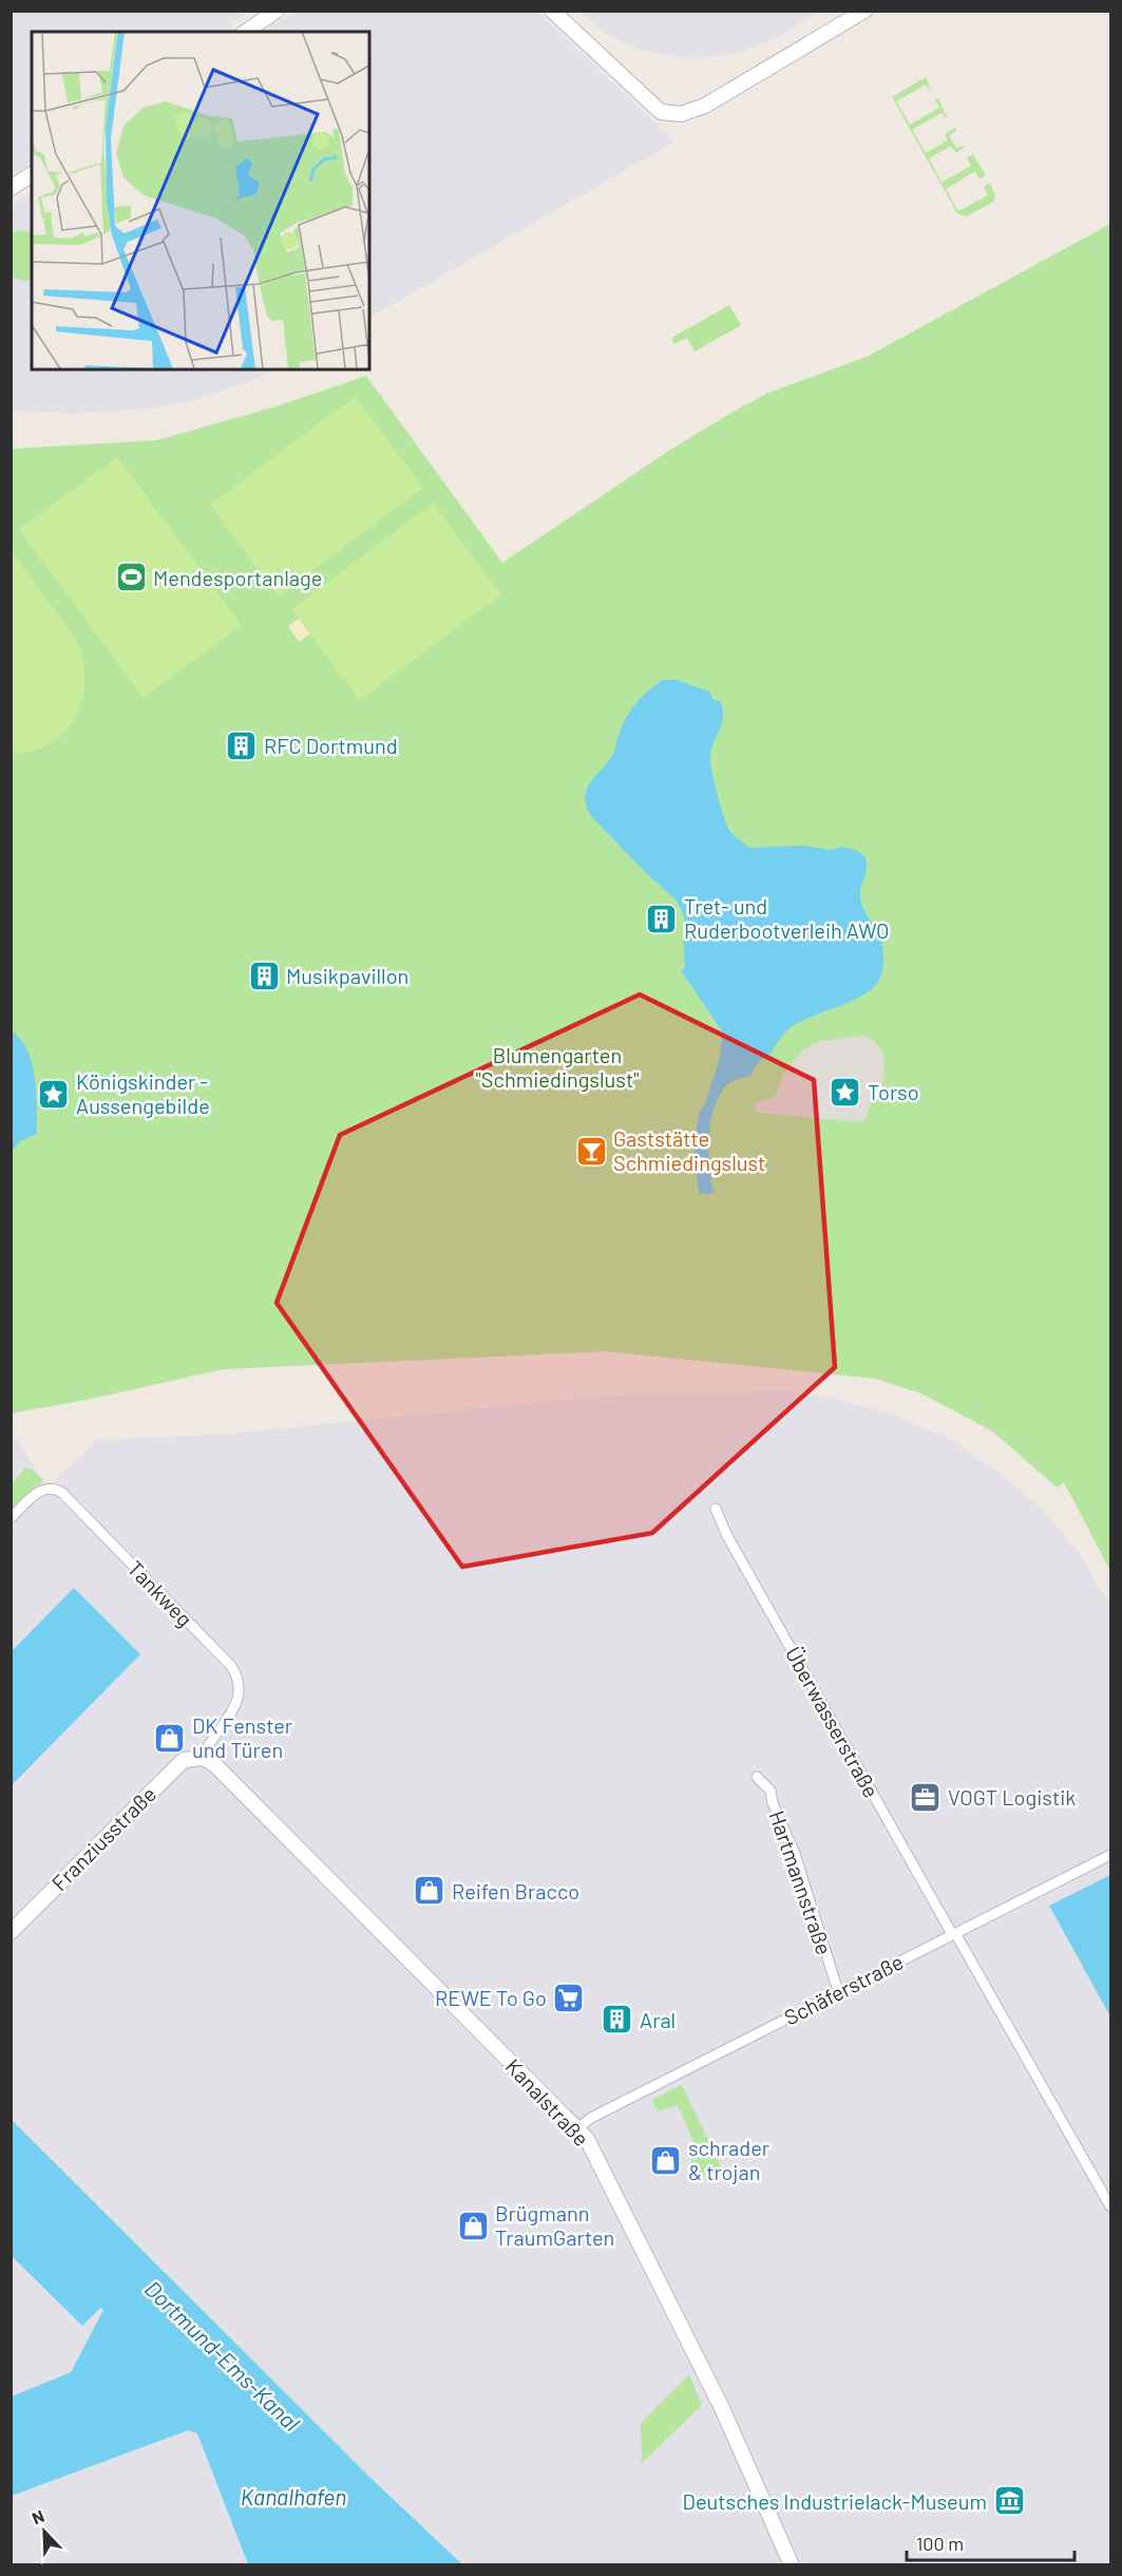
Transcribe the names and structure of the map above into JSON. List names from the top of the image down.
{
  "streets": {
    "main road": ["Franziusstraße", "Kanalstraße"],
    "street": [
      "Tankweg",
      "Überwasserstraße",
      "Hartmannstraße",
      "Schäferstraße"
    ]
  },
  "crossings": [
    ["Tankweg", "Franziusstraße"],
    ["Tankweg", "Kanalstraße"],
    ["Überwasserstraße", "Schäferstraße"],
    ["Franziusstraße", "Kanalstraße"],
    ["Hartmannstraße", "Schäferstraße"],
    ["Schäferstraße", "Kanalstraße"]
  ],
  "water": ["Dortmund-Ems-Kanal", "Kanalhafen"],
  "parks": ["Blumengarten \"Schmiedingslust\""],
  "places": {
    "sports": ["Mendesportanlage"],
    "building": [
      "RFC Dortmund",
      "Tret- und Ruderbootverleih AWO",
      "Musikpavillon",
      "Aral"
    ],
    "place": ["Torso", "Königskinder - Aussengebilde"],
    "bar": ["Gaststätte Schmiedingslust"],
    "shop": [
      "DK Fenster und Türen",
      "Reifen Bracco",
      "schrader & trojan",
      "Brügmann TraumGarten"
    ],
    "office": ["VOGT Logistik"],
    "supermarket": ["REWE To Go"],
    "museum": ["Deutsches Industrielack-Museum"]
  },
  "scale_bar": "100 m",
  "north": "top left"
}
